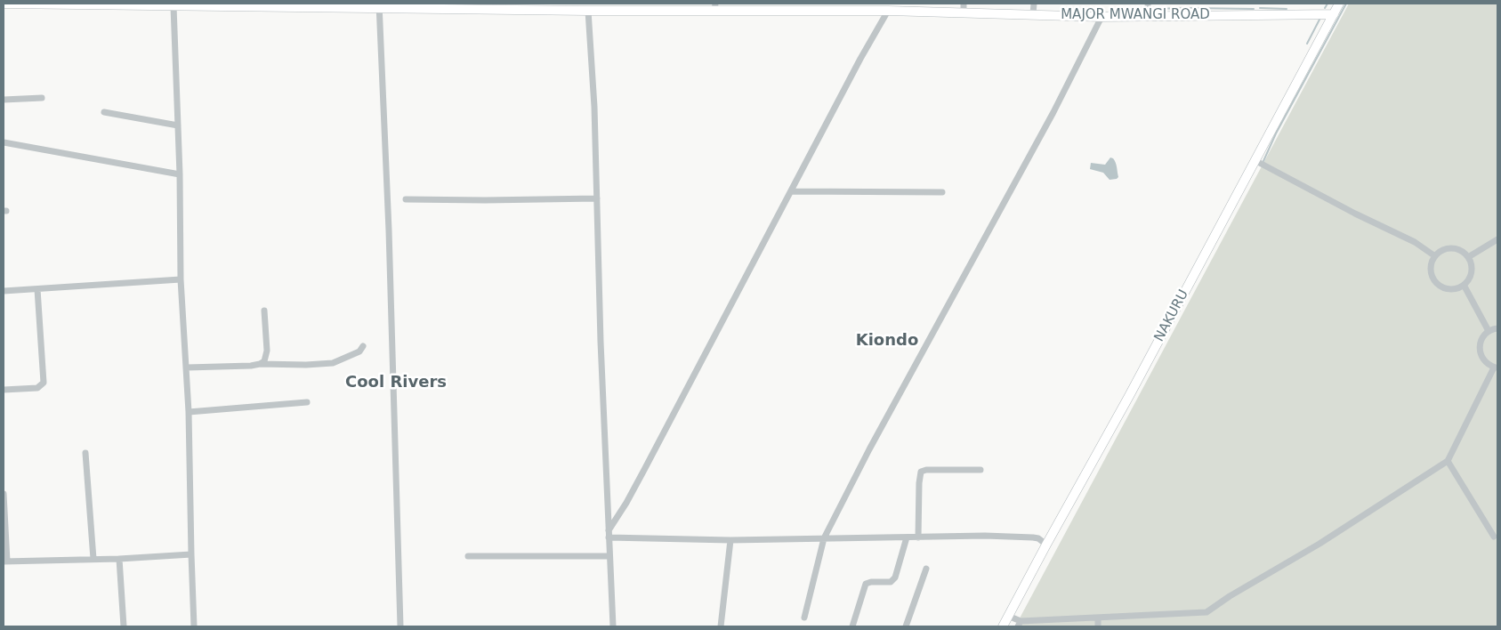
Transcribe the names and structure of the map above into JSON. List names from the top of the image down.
{
  "streets": {
    "street": ["MAJOR MWANGI ROAD", "NAKURU"]
  },
  "crossings": [
    ["MAJOR MWANGI ROAD", "NAKURU"]
  ],
  "districts": ["Kiondo", "Cool Rivers"]
}
